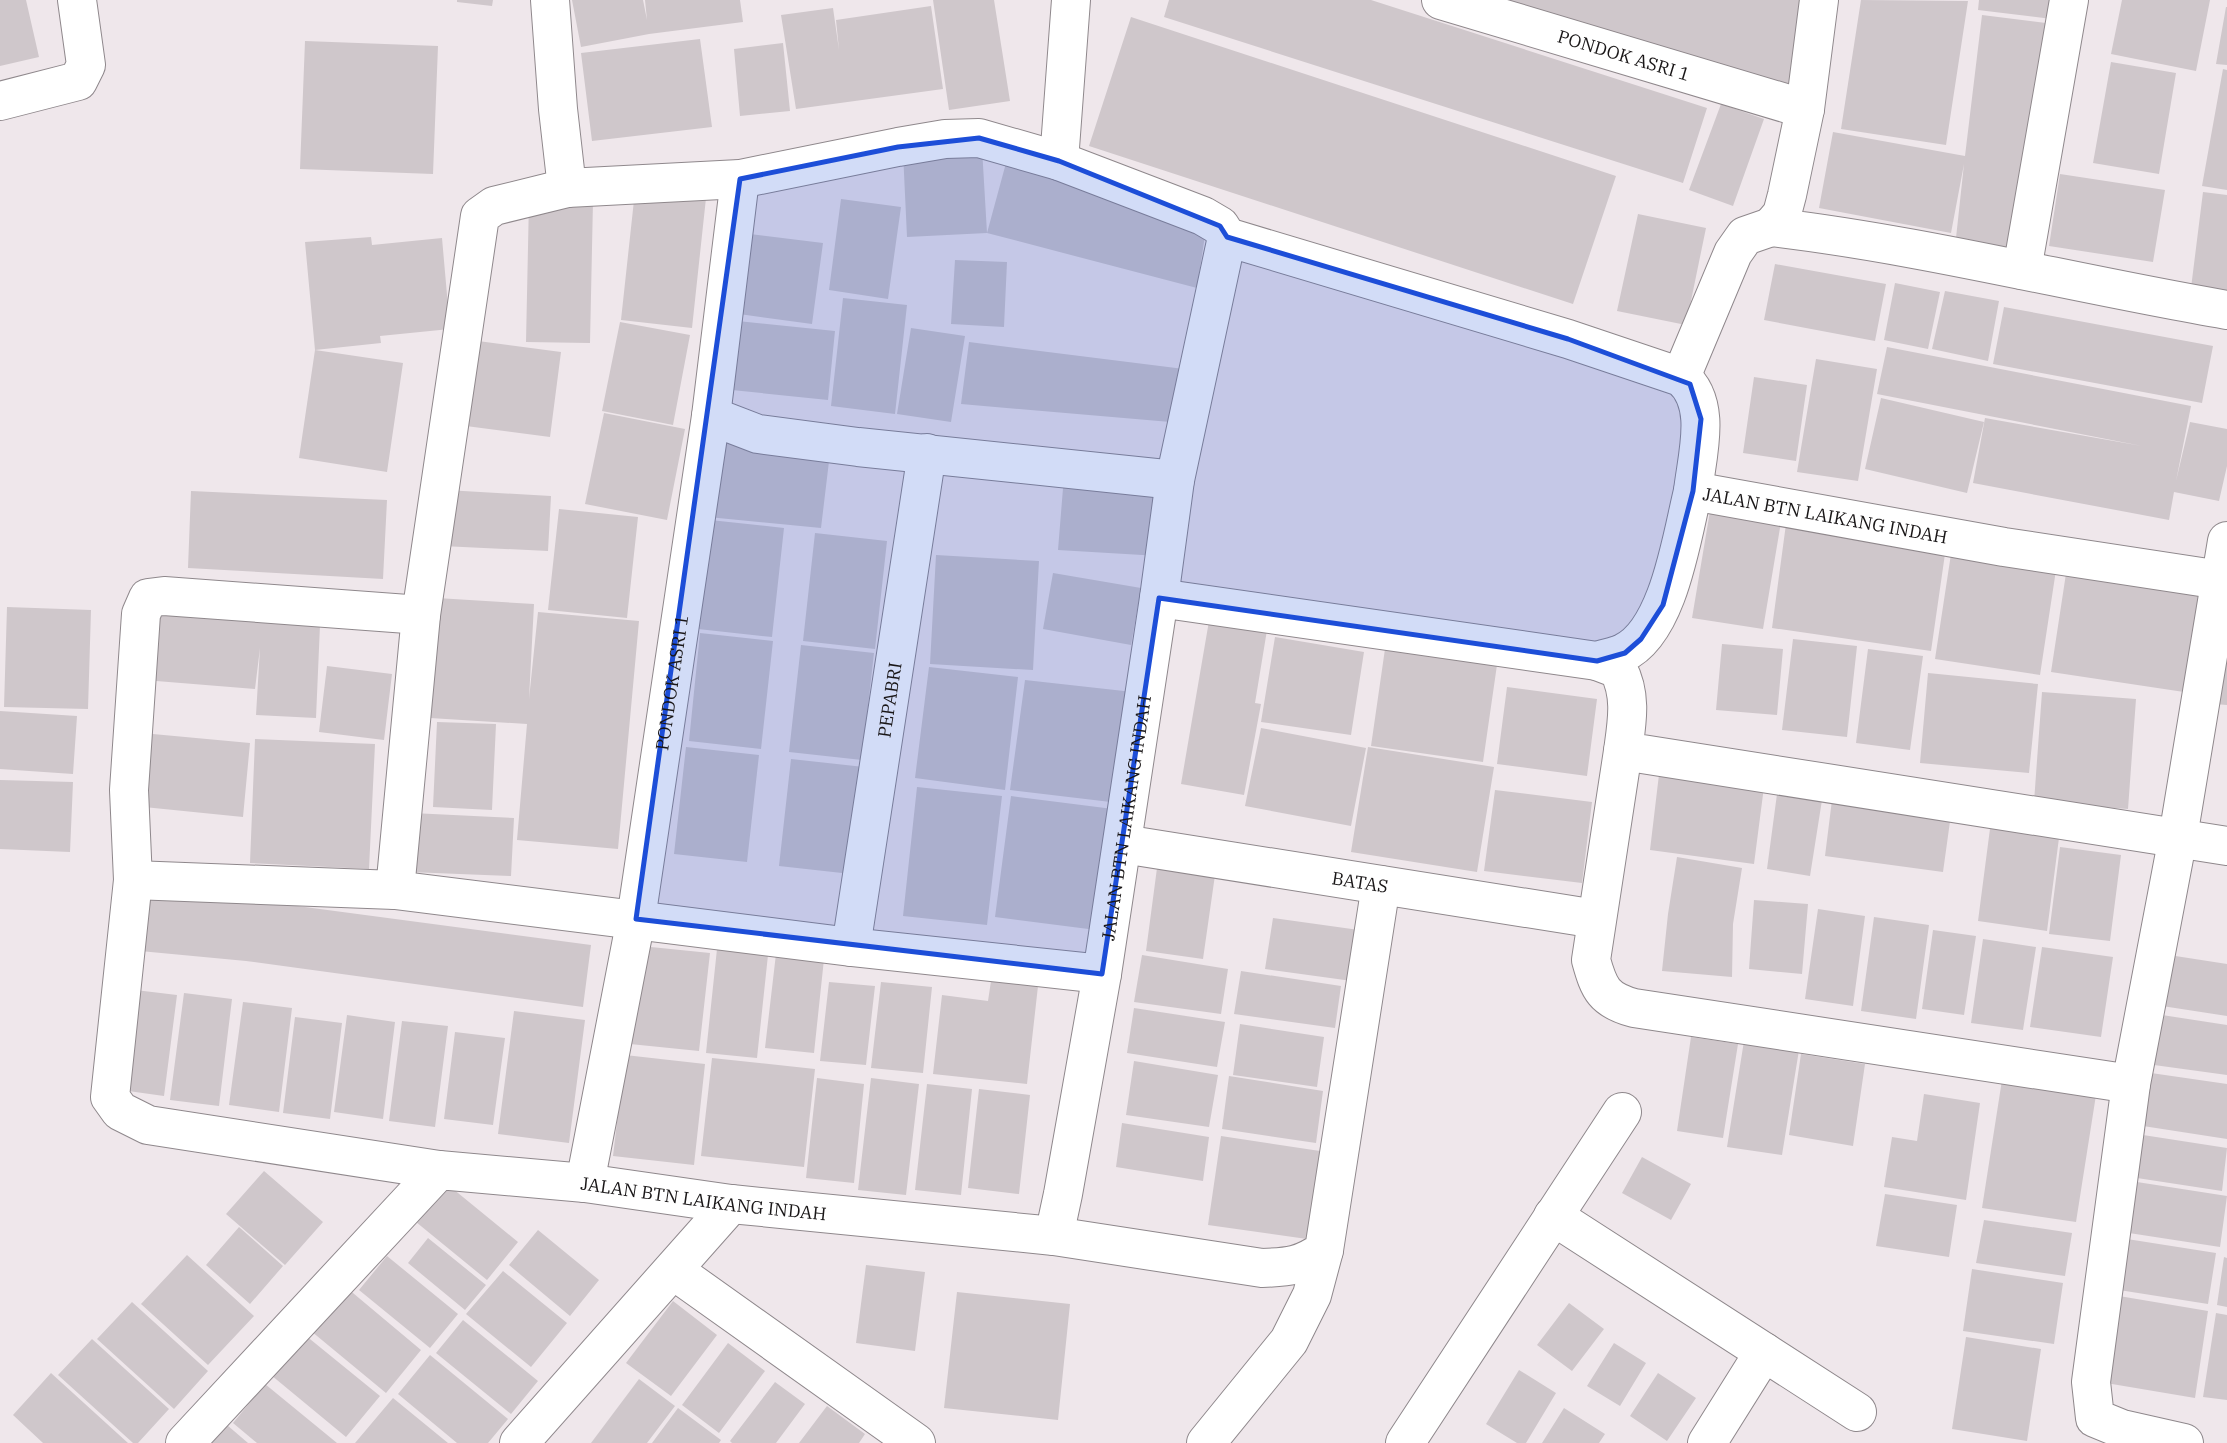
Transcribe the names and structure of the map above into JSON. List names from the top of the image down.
{
  "streets": {
    "street": [
      "PONDOK ASRI 1",
      "JALAN BTN LAIKANG INDAH",
      "PEPABRI",
      "BATAS"
    ]
  },
  "crossings": [
    ["PONDOK ASRI 1", "JALAN BTN LAIKANG INDAH"],
    ["JALAN BTN LAIKANG INDAH", "BATAS"]
  ]
}
